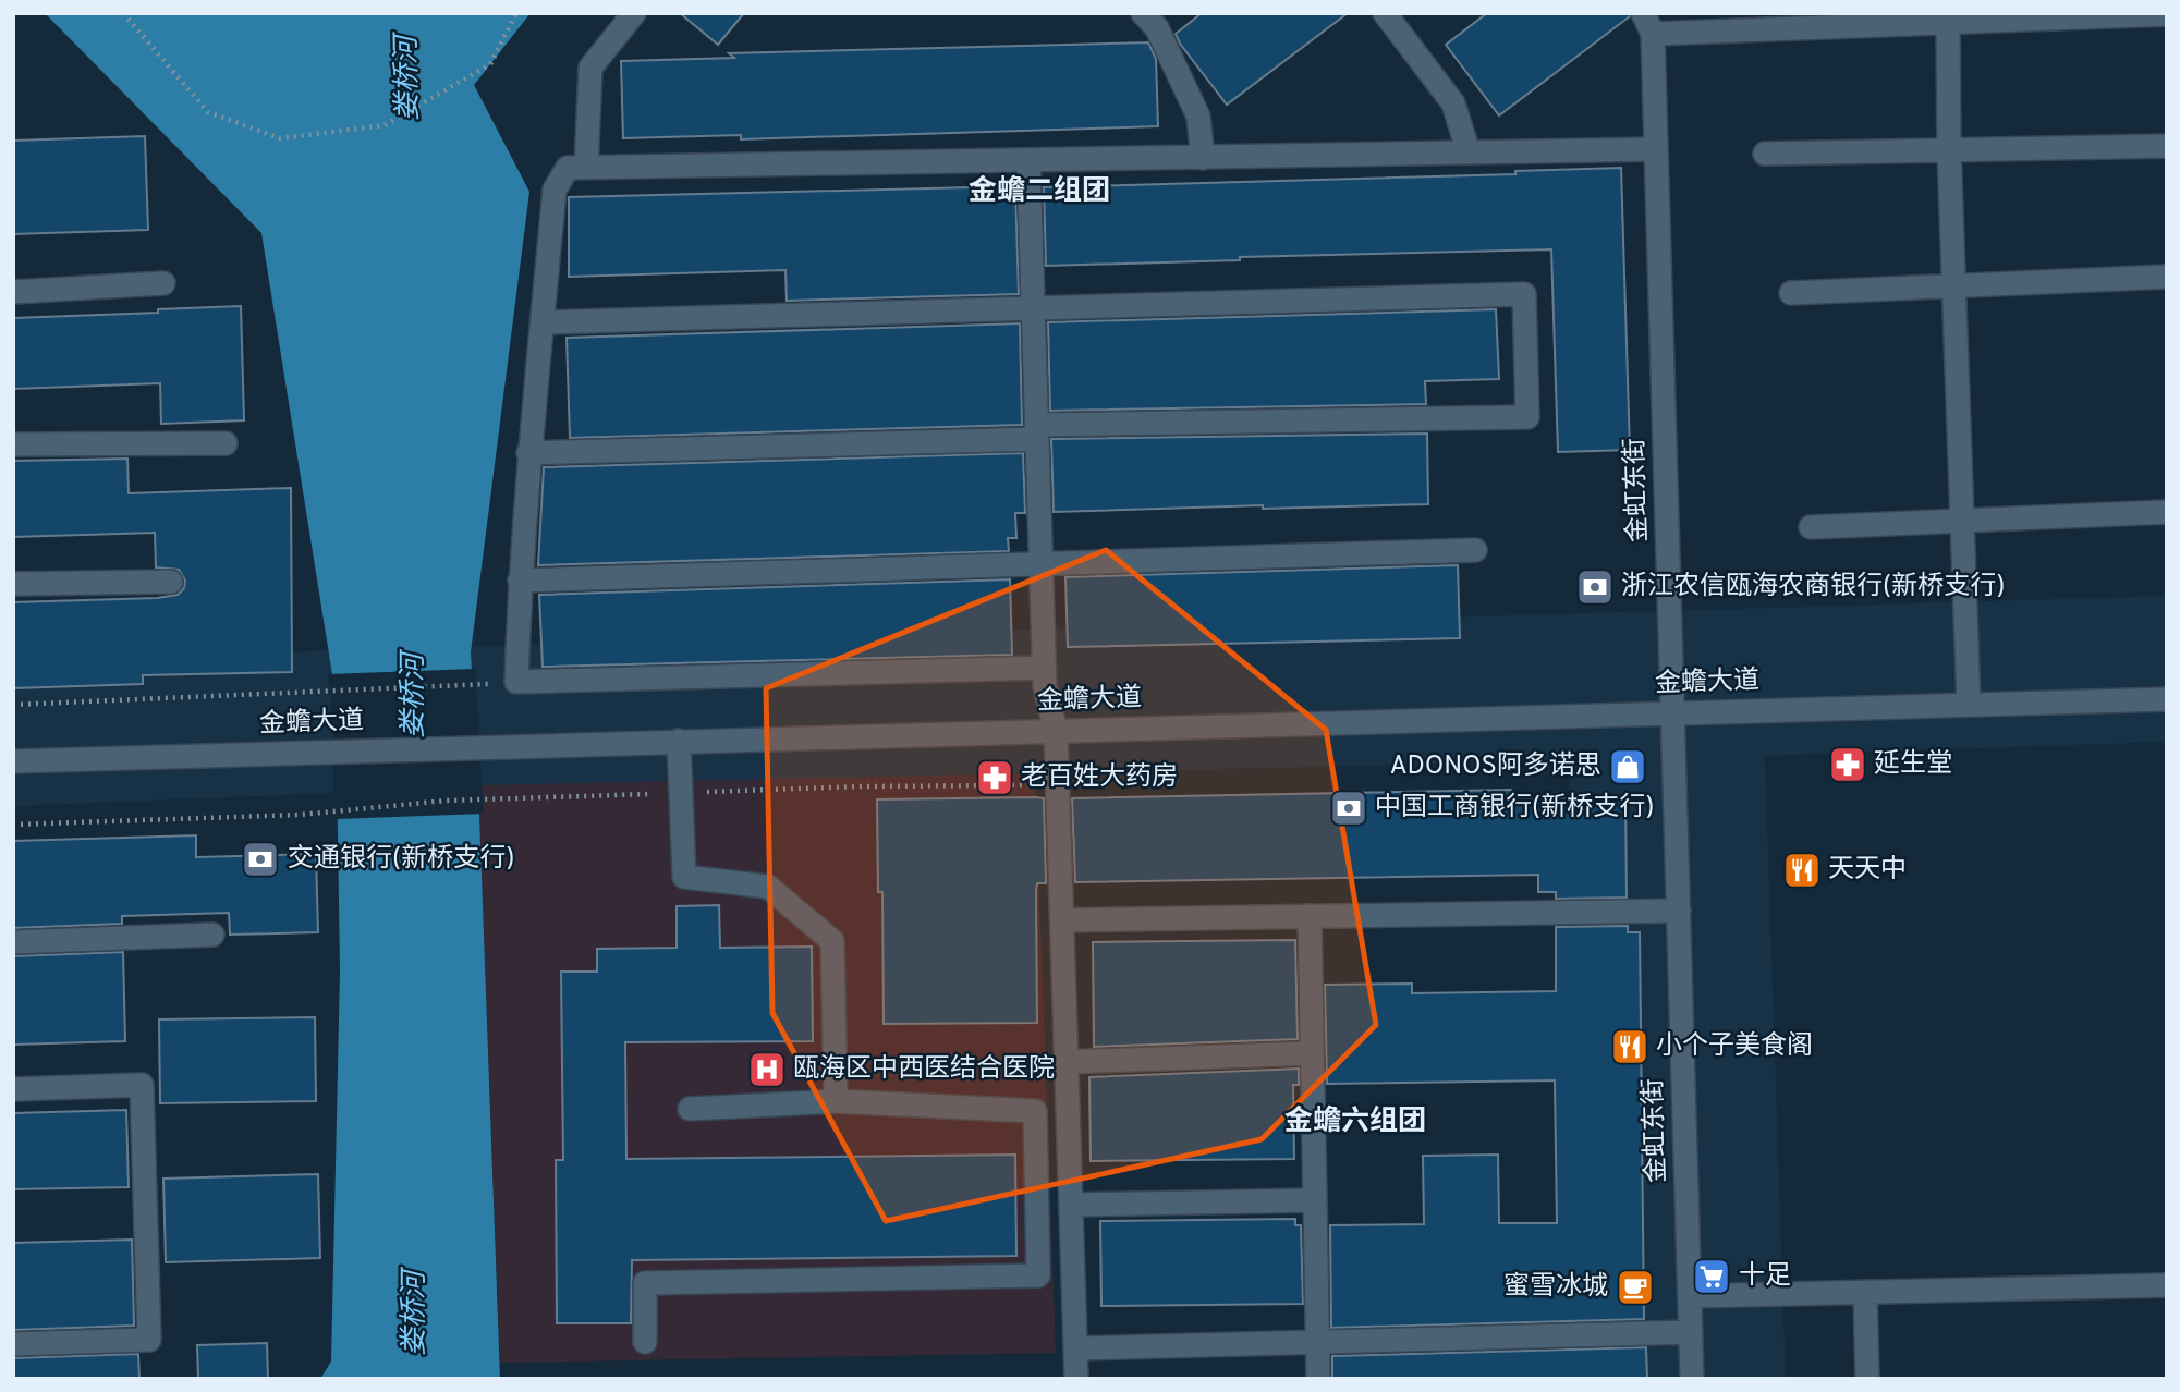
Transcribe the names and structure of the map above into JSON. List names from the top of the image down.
{
  "streets": {
    "street": ["金虹东街", "金蟾大道"]
  },
  "crossings": [
    ["金虹东街", "金蟾大道"]
  ],
  "districts": ["金蟾二组团", "金蟾六组团"],
  "water": ["娄桥河"],
  "places": {
    "bank": ["浙江农信瓯海农商银行(新桥支行)", "中国工商银行(新桥支行)", "交通银行(新桥支行)"],
    "pharmacy": ["延生堂", "老百姓大药房"],
    "shop": ["ADONOS阿多诺思"],
    "restaurant": ["天天中", "小个子美食阁"],
    "hospital": ["瓯海区中西医结合医院"],
    "supermarket": ["十足"],
    "cafe": ["蜜雪冰城"]
  }
}
